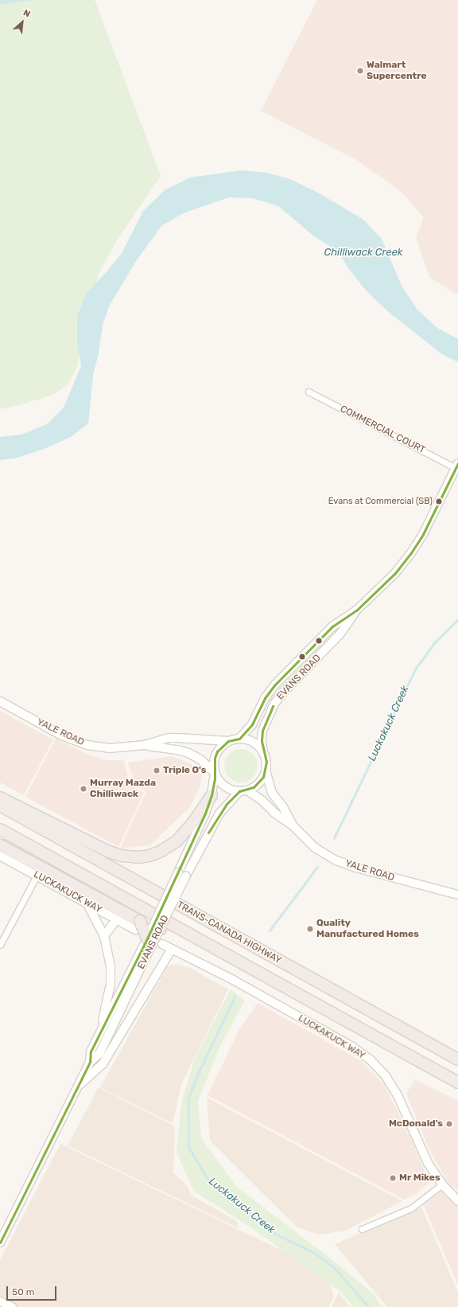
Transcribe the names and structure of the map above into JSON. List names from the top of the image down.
{
  "streets": {
    "highway": ["TRANS-CANADA HIGHWAY"],
    "street": [
      "COMMERCIAL COURT",
      "EVANS ROAD",
      "YALE ROAD",
      "LUCKAKUCK WAY"
    ]
  },
  "crossings": [
    ["COMMERCIAL COURT", "EVANS ROAD"],
    ["EVANS ROAD", "YALE ROAD"]
  ],
  "water": ["Chilliwack Creek", "Luckakuck Creek"],
  "places": [
    "Walmart Supercentre",
    "Evans at Commercial (SB)",
    "Triple O's",
    "Murray Mazda Chilliwack",
    "Quality Manufactured Homes",
    "McDonald's",
    "Mr Mikes"
  ],
  "scale_bar": "50 m",
  "north": "top right"
}
